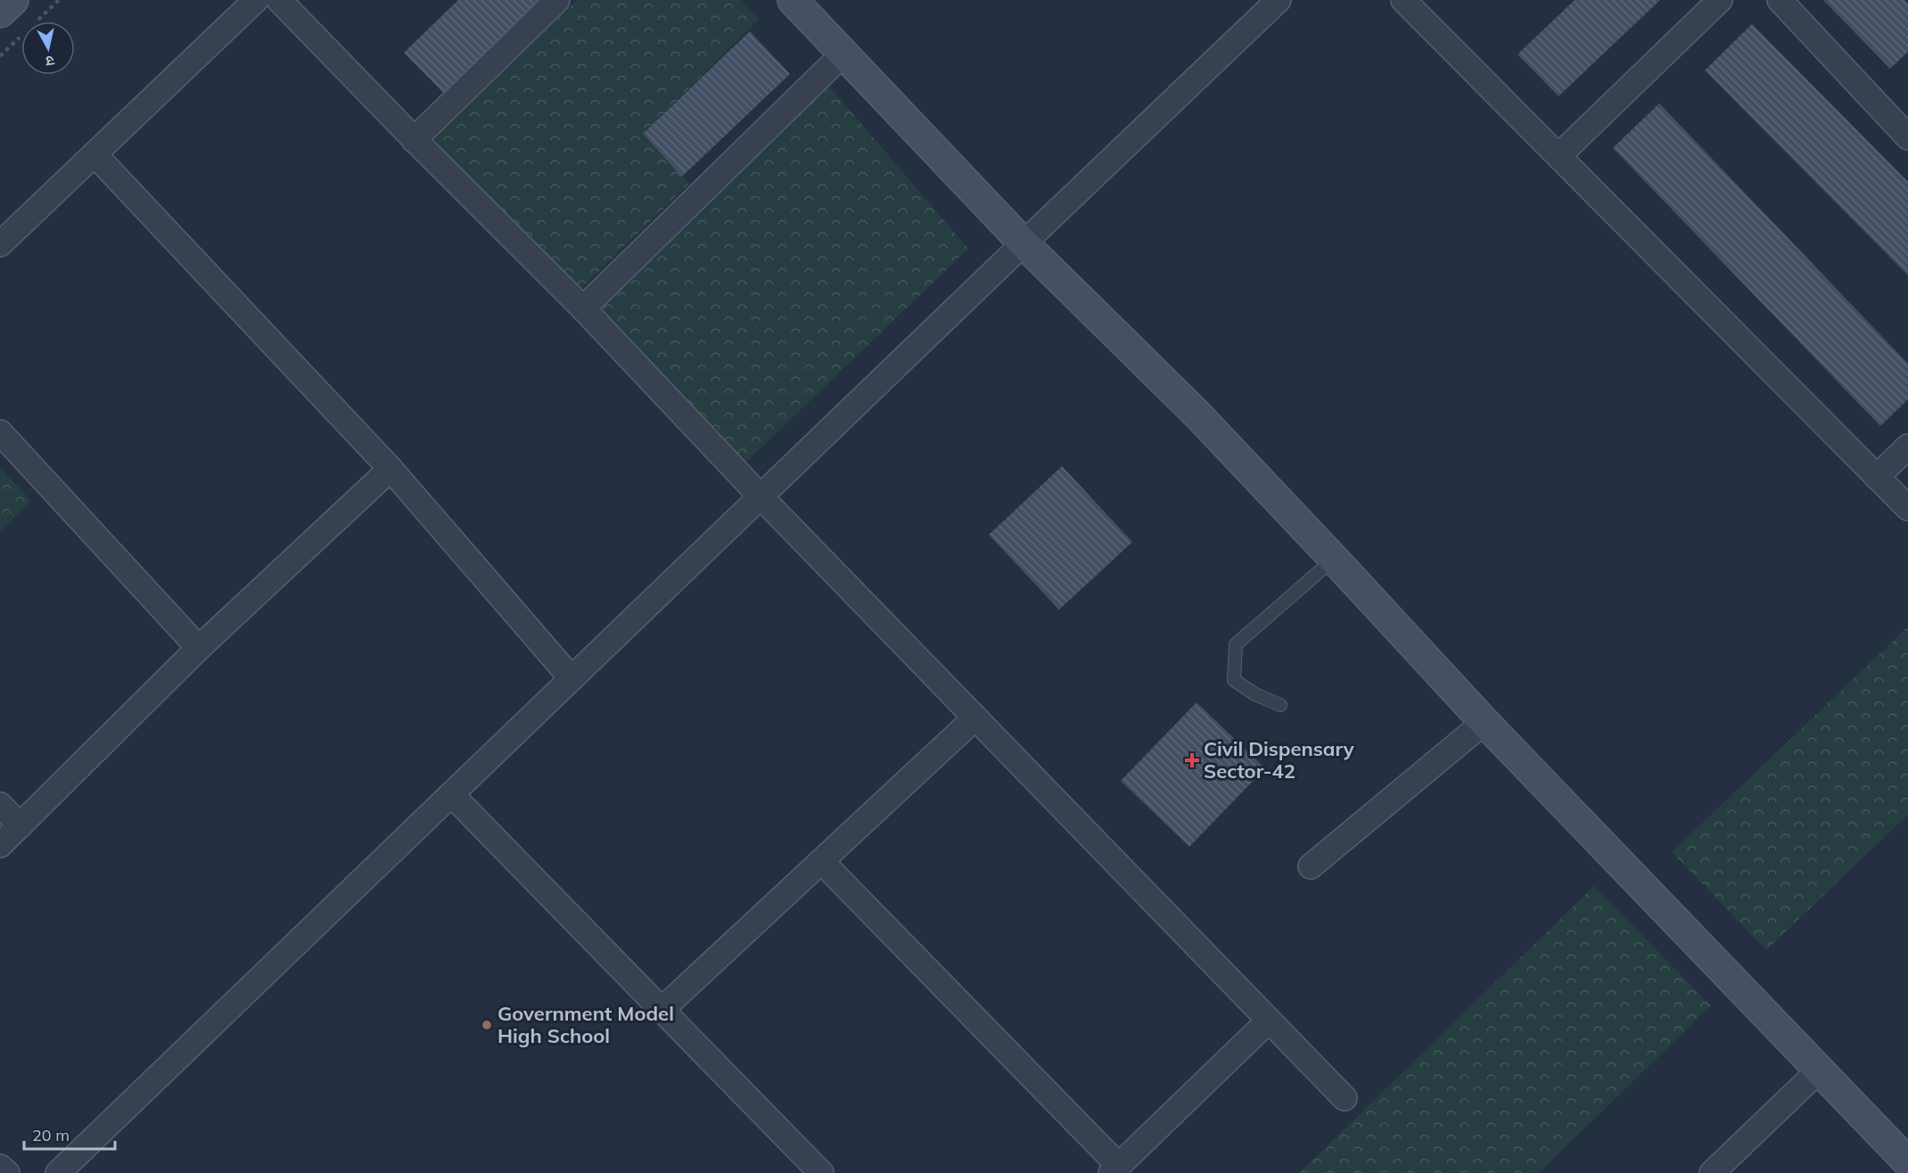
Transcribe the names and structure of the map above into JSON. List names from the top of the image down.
{
  "places": {
    "health": ["Civil Dispensary Sector-42"],
    "other": ["Government Model High School"]
  },
  "scale_bar": "20 m",
  "north": "bottom"
}
